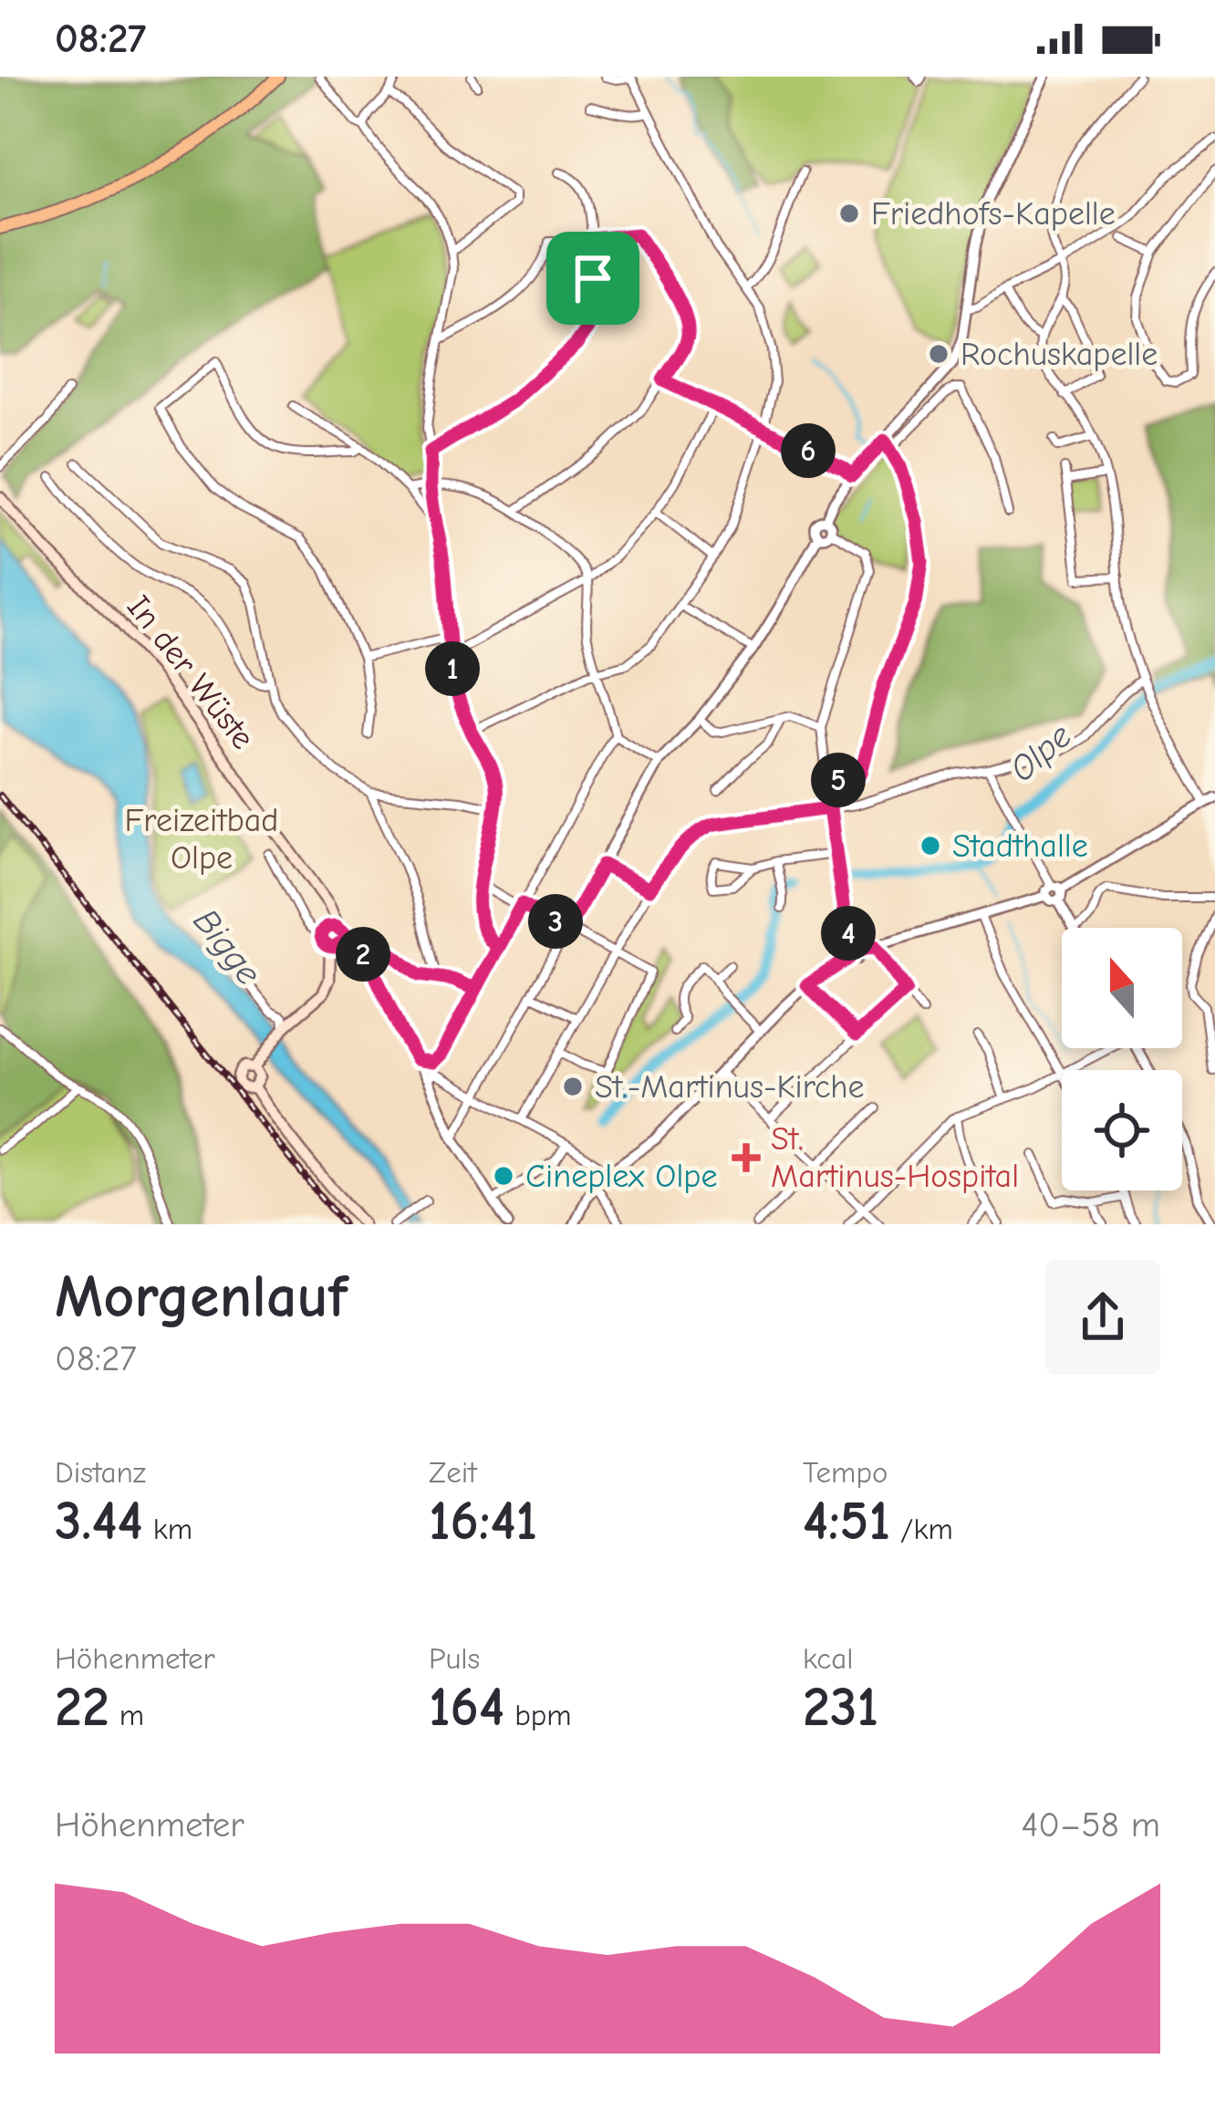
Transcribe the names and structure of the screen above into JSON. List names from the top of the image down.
{
  "streets": {
    "main road": ["In der Wüste"]
  },
  "water": ["Olpe", "Bigge"],
  "parks": ["Freizeitbad Olpe"],
  "places": {
    "other": [
      "Friedhofs-Kapelle",
      "Rochuskapelle",
      "Stadthalle",
      "St.-Martinus-Kirche",
      "Cineplex Olpe"
    ],
    "health": ["St. Martinus-Hospital"]
  },
  "north": "top",
  "page": {
    "status": "08:27",
    "pins": [
      "6",
      "1",
      "5",
      "3",
      "4",
      "2"
    ],
    "heading": ["Morgenlauf", "08:27"],
    "stats": [
      ["Distanz", "3.44 km"],
      ["Zeit", "16:41"],
      ["Tempo", "4:51 /km"],
      ["Höhenmeter", "22 m"],
      ["Puls", "164 bpm"],
      ["kcal", "231"]
    ],
    "chart": ["Höhenmeter", "40–58 m"]
  }
}
